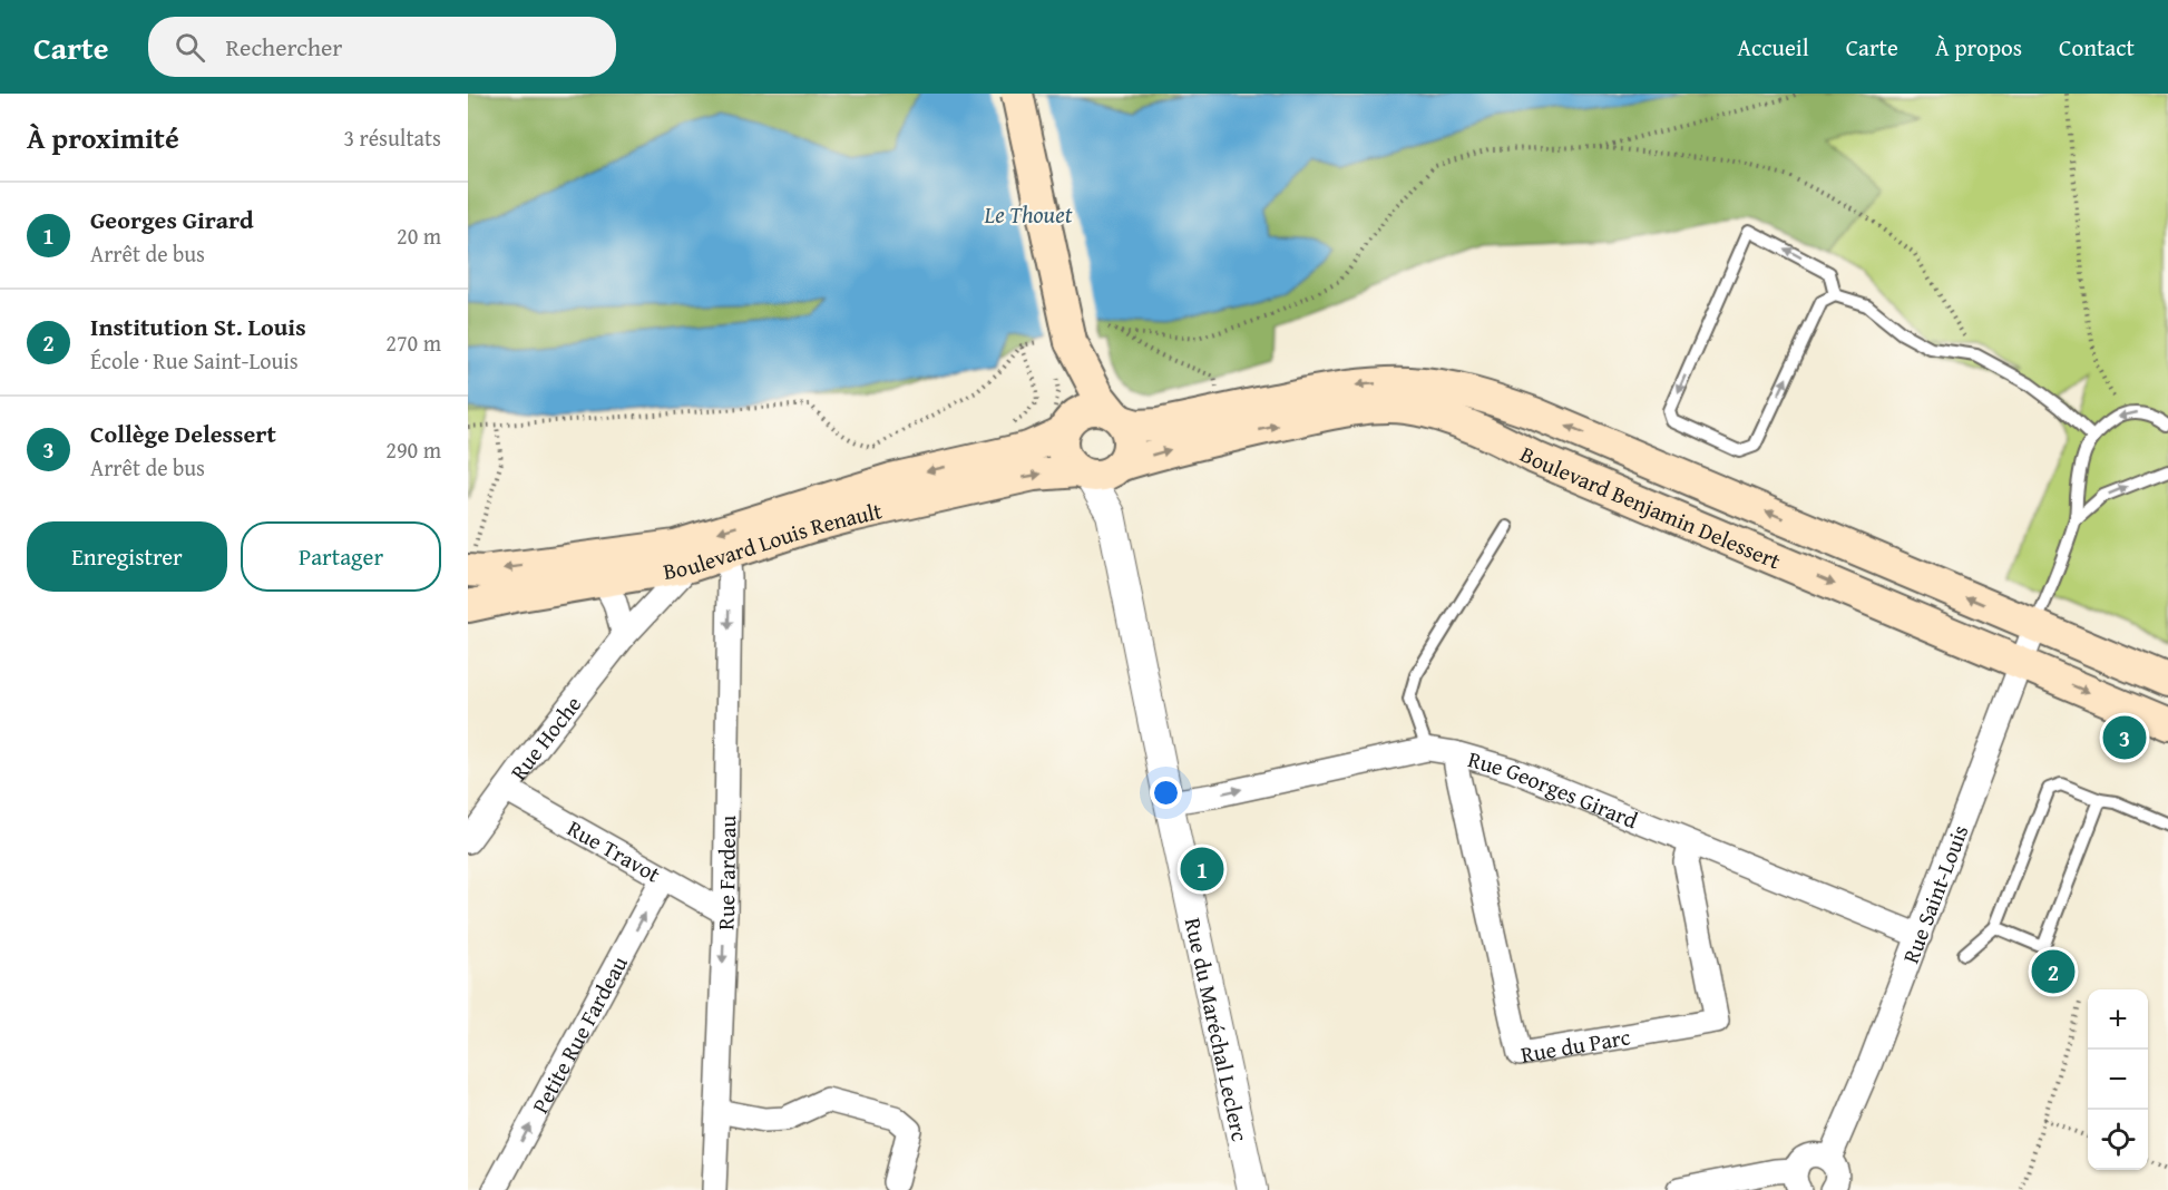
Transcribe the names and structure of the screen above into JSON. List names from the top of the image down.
{
  "streets": {
    "main road": ["Boulevard Benjamin Delessert", "Boulevard Louis Renault"],
    "street": [
      "Rue Hoche",
      "Rue Georges Girard",
      "Rue Travot",
      "Rue Fardeau",
      "Rue Saint-Louis",
      "Rue du Maréchal Leclerc",
      "Petite Rue Fardeau",
      "Rue du Parc"
    ]
  },
  "crossings": [
    ["Boulevard Benjamin Delessert", "Boulevard Louis Renault"],
    ["Boulevard Benjamin Delessert", "Rue Saint-Louis"],
    ["Boulevard Benjamin Delessert", "Rue du Maréchal Leclerc"],
    ["Boulevard Louis Renault", "Rue Hoche"],
    ["Boulevard Louis Renault", "Rue Fardeau"],
    ["Boulevard Louis Renault", "Rue du Maréchal Leclerc"],
    ["Rue Hoche", "Rue Travot"],
    ["Rue Georges Girard", "Rue Saint-Louis"],
    ["Rue Georges Girard", "Rue du Maréchal Leclerc"],
    ["Rue Georges Girard", "Rue du Parc"],
    ["Rue Travot", "Rue Fardeau"],
    ["Rue Travot", "Petite Rue Fardeau"]
  ],
  "one_way": ["Rue Fardeau", "Petite Rue Fardeau"],
  "water": ["Le Thouet"],
  "page": {
    "header": "Carte",
    "search": "Rechercher",
    "nav": [
      "Accueil",
      "Carte",
      "À propos",
      "Contact"
    ],
    "heading": ["À proximité", "3 résultats"],
    "list": [
      {
        "mark": "1",
        "name": "Georges Girard",
        "note": "Arrêt de bus",
        "value": "20 m"
      },
      {
        "mark": "2",
        "name": "Institution St. Louis",
        "note": "École · Rue Saint-Louis",
        "value": "270 m"
      },
      {
        "mark": "3",
        "name": "Collège Delessert",
        "note": "Arrêt de bus",
        "value": "290 m"
      }
    ],
    "buttons": ["Enregistrer", "Partager"],
    "pins": ["3", "1", "2"],
    "map_buttons": ["+", "−"]
  }
}
